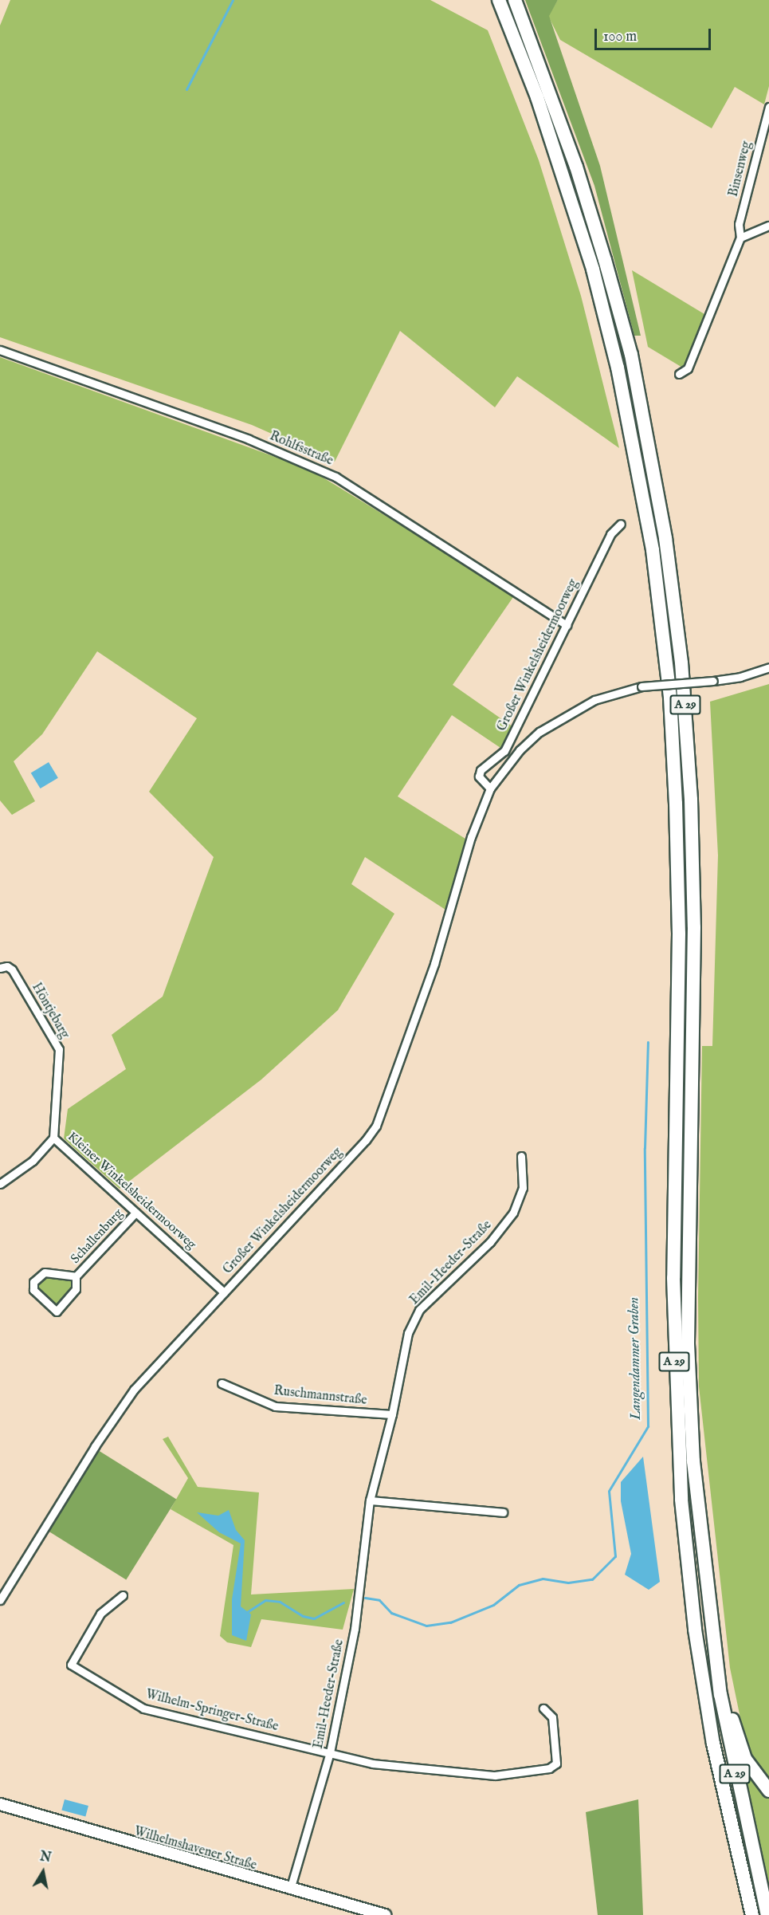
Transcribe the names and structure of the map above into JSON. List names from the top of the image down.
{
  "streets": {
    "highway": ["A 29"],
    "street": [
      "Binsenweg",
      "Rohlfsstraße",
      "Großer Winkelsheidermoorweg",
      "Höntjebarg",
      "Kleiner Winkelsheidermoorweg",
      "Schallenburg",
      "Emil-Heeder-Straße",
      "Ruschmannstraße",
      "Wilhelm-Springer-Straße",
      "Wilhelmshavener Straße"
    ]
  },
  "crossings": [
    ["Rohlfsstraße", "Großer Winkelsheidermoorweg"],
    ["Großer Winkelsheidermoorweg", "Kleiner Winkelsheidermoorweg"],
    ["Höntjebarg", "Kleiner Winkelsheidermoorweg"],
    ["Kleiner Winkelsheidermoorweg", "Schallenburg"],
    ["Emil-Heeder-Straße", "Ruschmannstraße"],
    ["Emil-Heeder-Straße", "Wilhelm-Springer-Straße"],
    ["Emil-Heeder-Straße", "Wilhelmshavener Straße"]
  ],
  "water": ["Langendammer Graben"],
  "scale_bar": "100 m",
  "north": "top"
}
